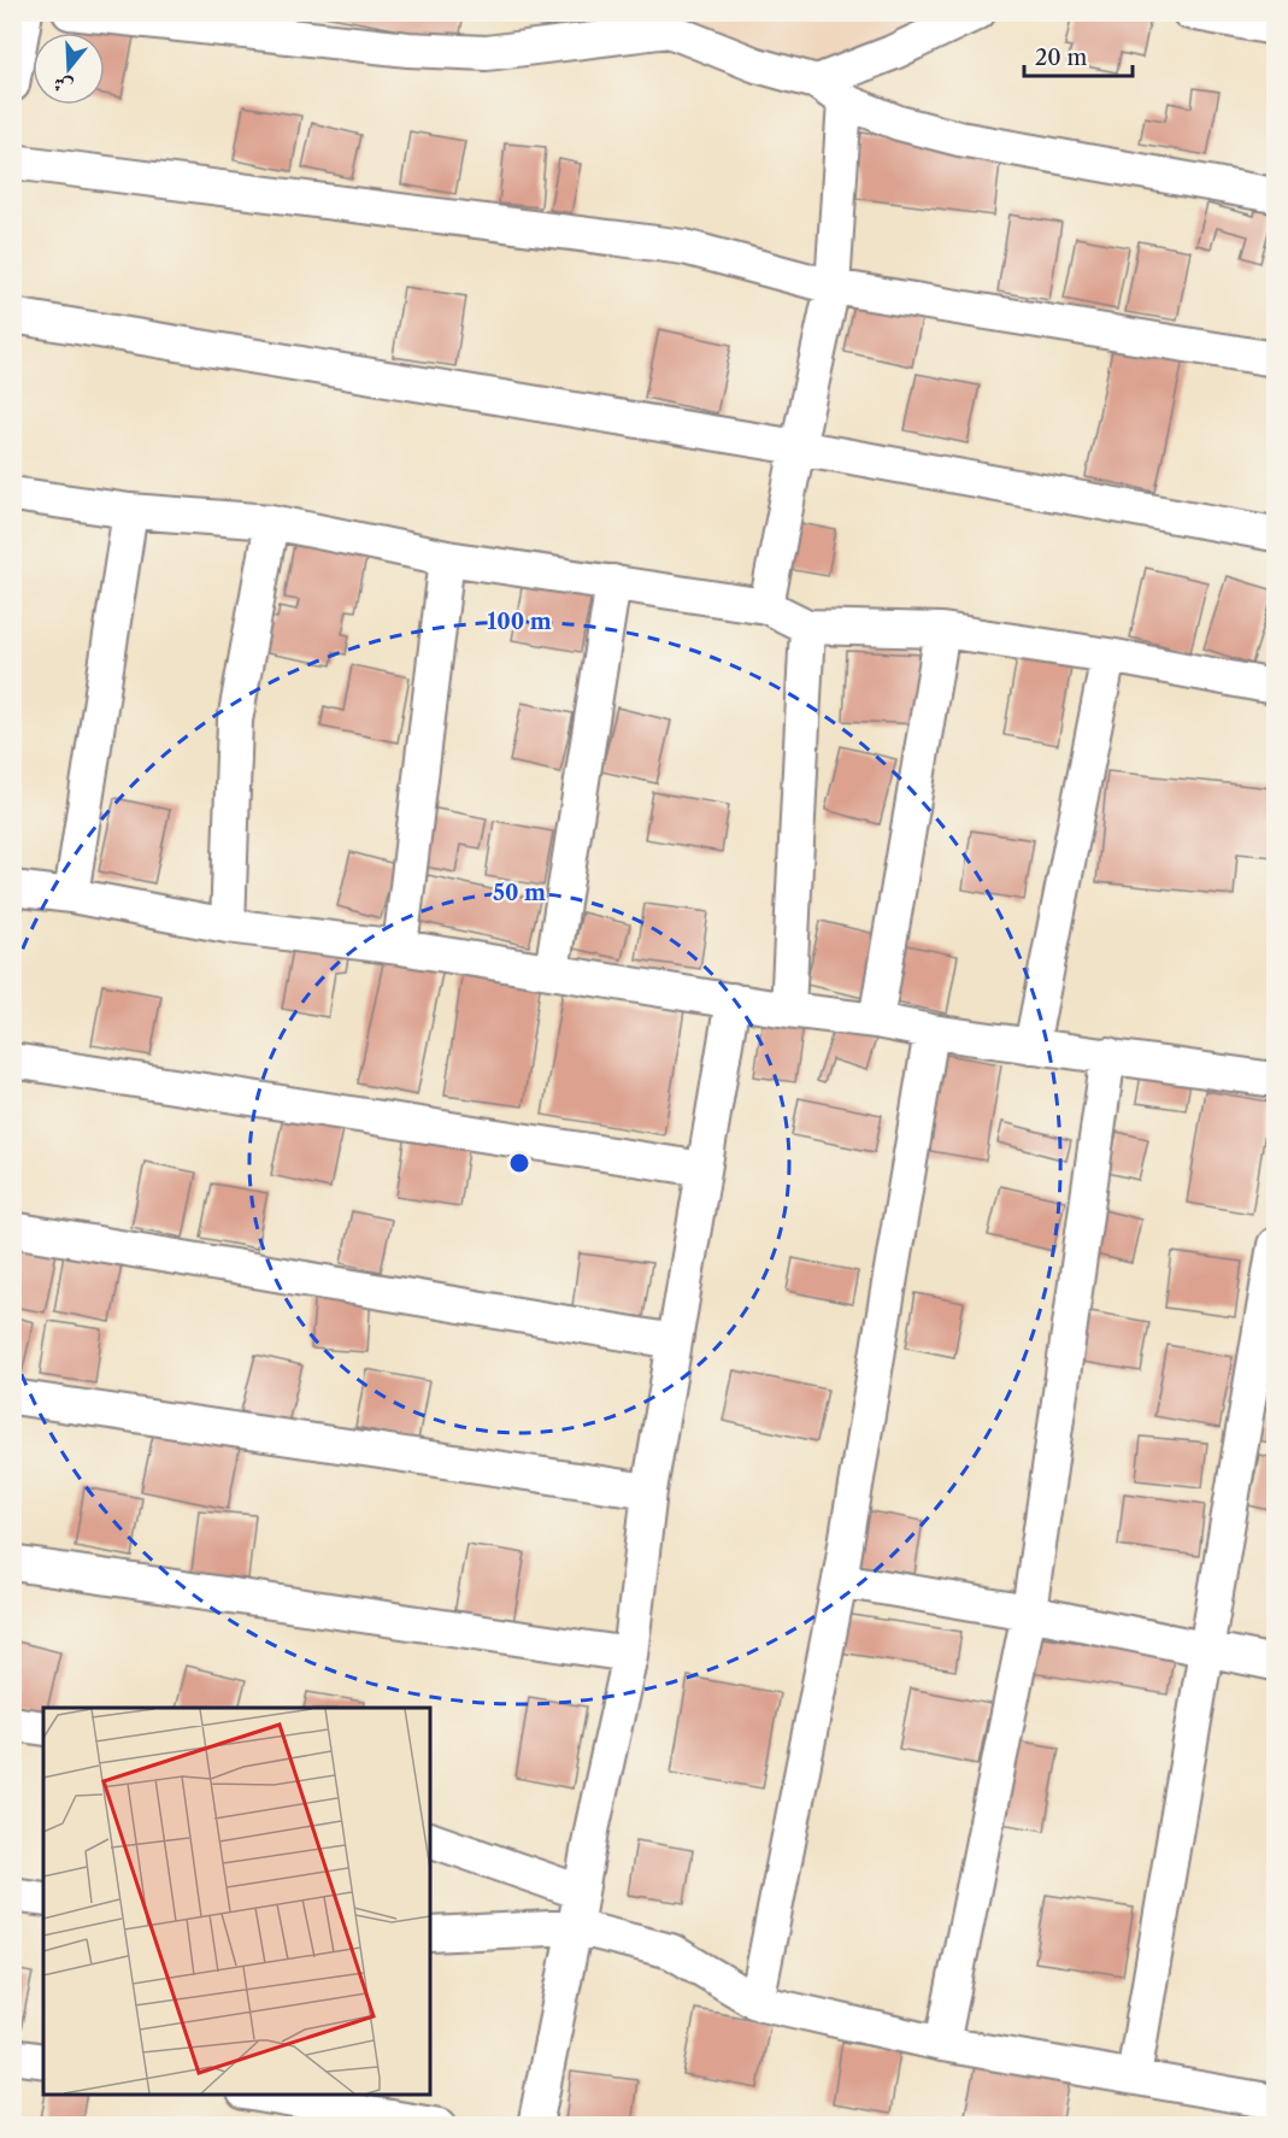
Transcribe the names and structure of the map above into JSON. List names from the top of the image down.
{
  "scale_bar": "20 m",
  "north": "bottom",
  "rings": ["100 m", "50 m"]
}
